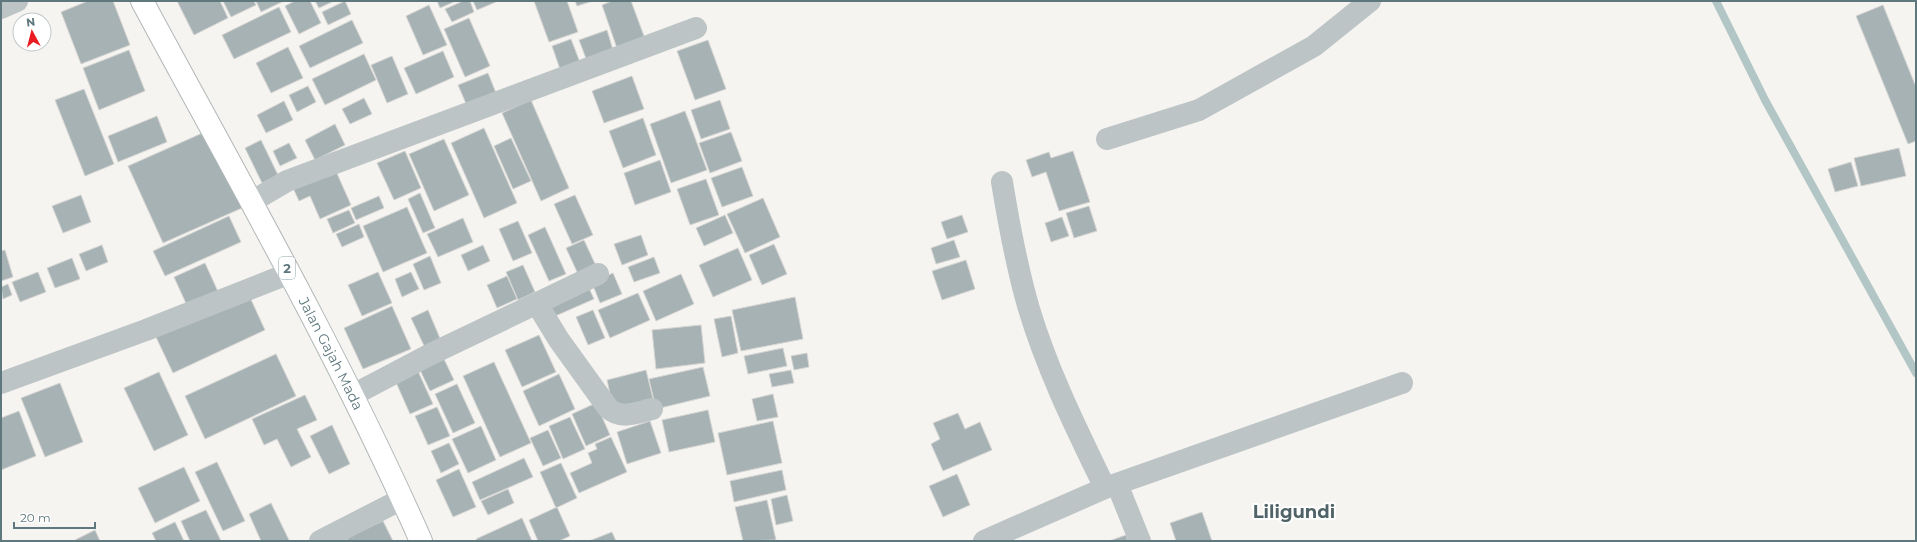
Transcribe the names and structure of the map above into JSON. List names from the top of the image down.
{
  "streets": {
    "highway": ["2", "Jalan Gajah Mada"]
  },
  "districts": ["Liligundi"],
  "scale_bar": "20 m",
  "north": "top"
}
